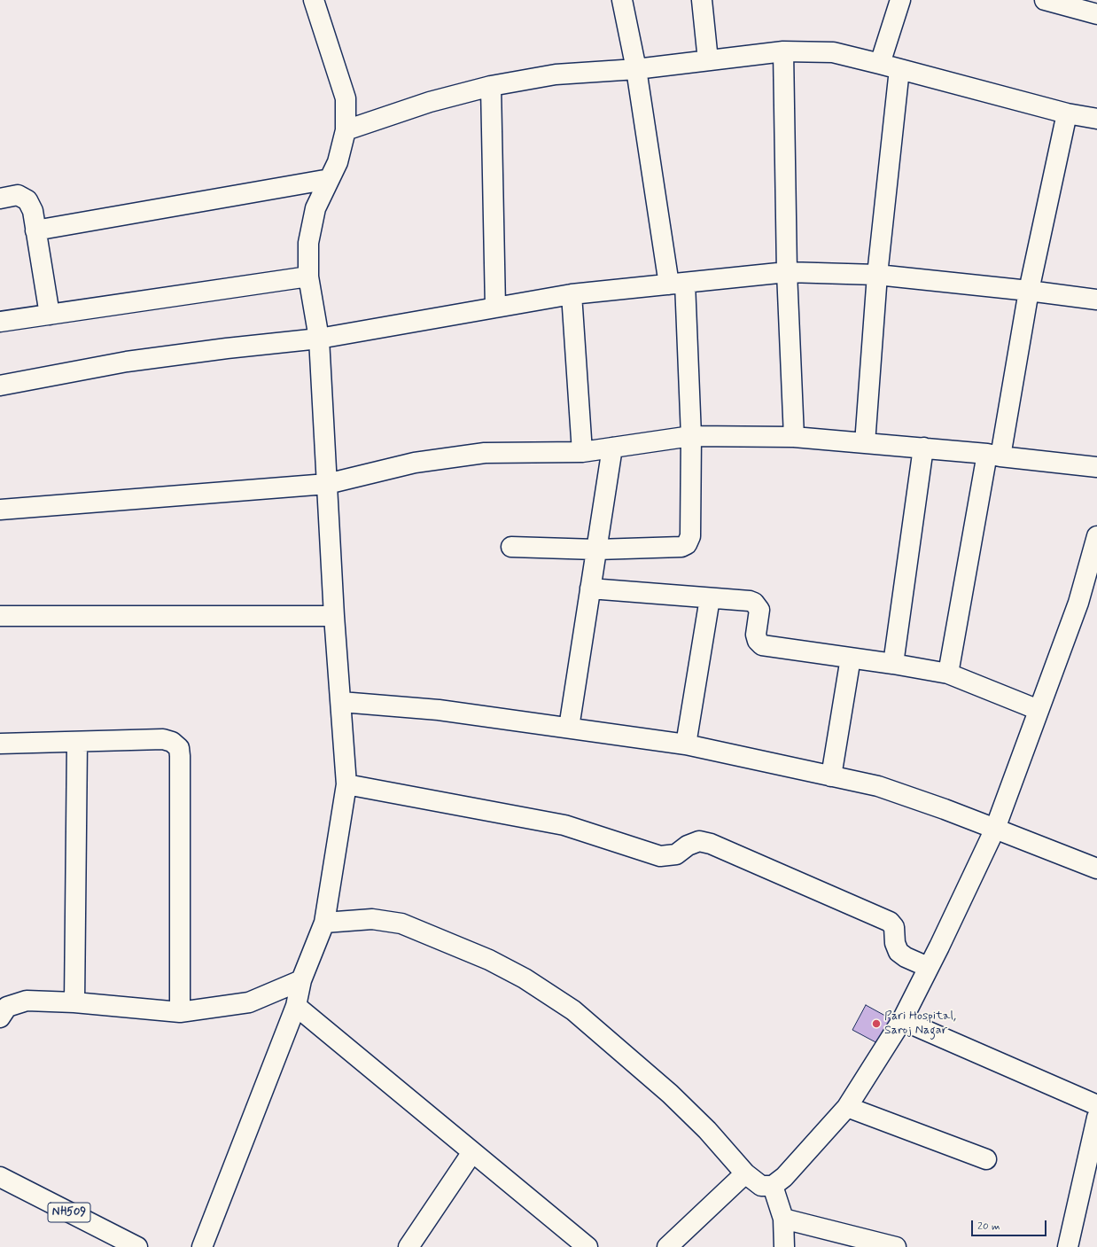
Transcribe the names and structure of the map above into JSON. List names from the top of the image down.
{
  "streets": {
    "main road": ["NH509"]
  },
  "places": ["Pari Hospital, Saroj Nagar"],
  "scale_bar": "20 m"
}
